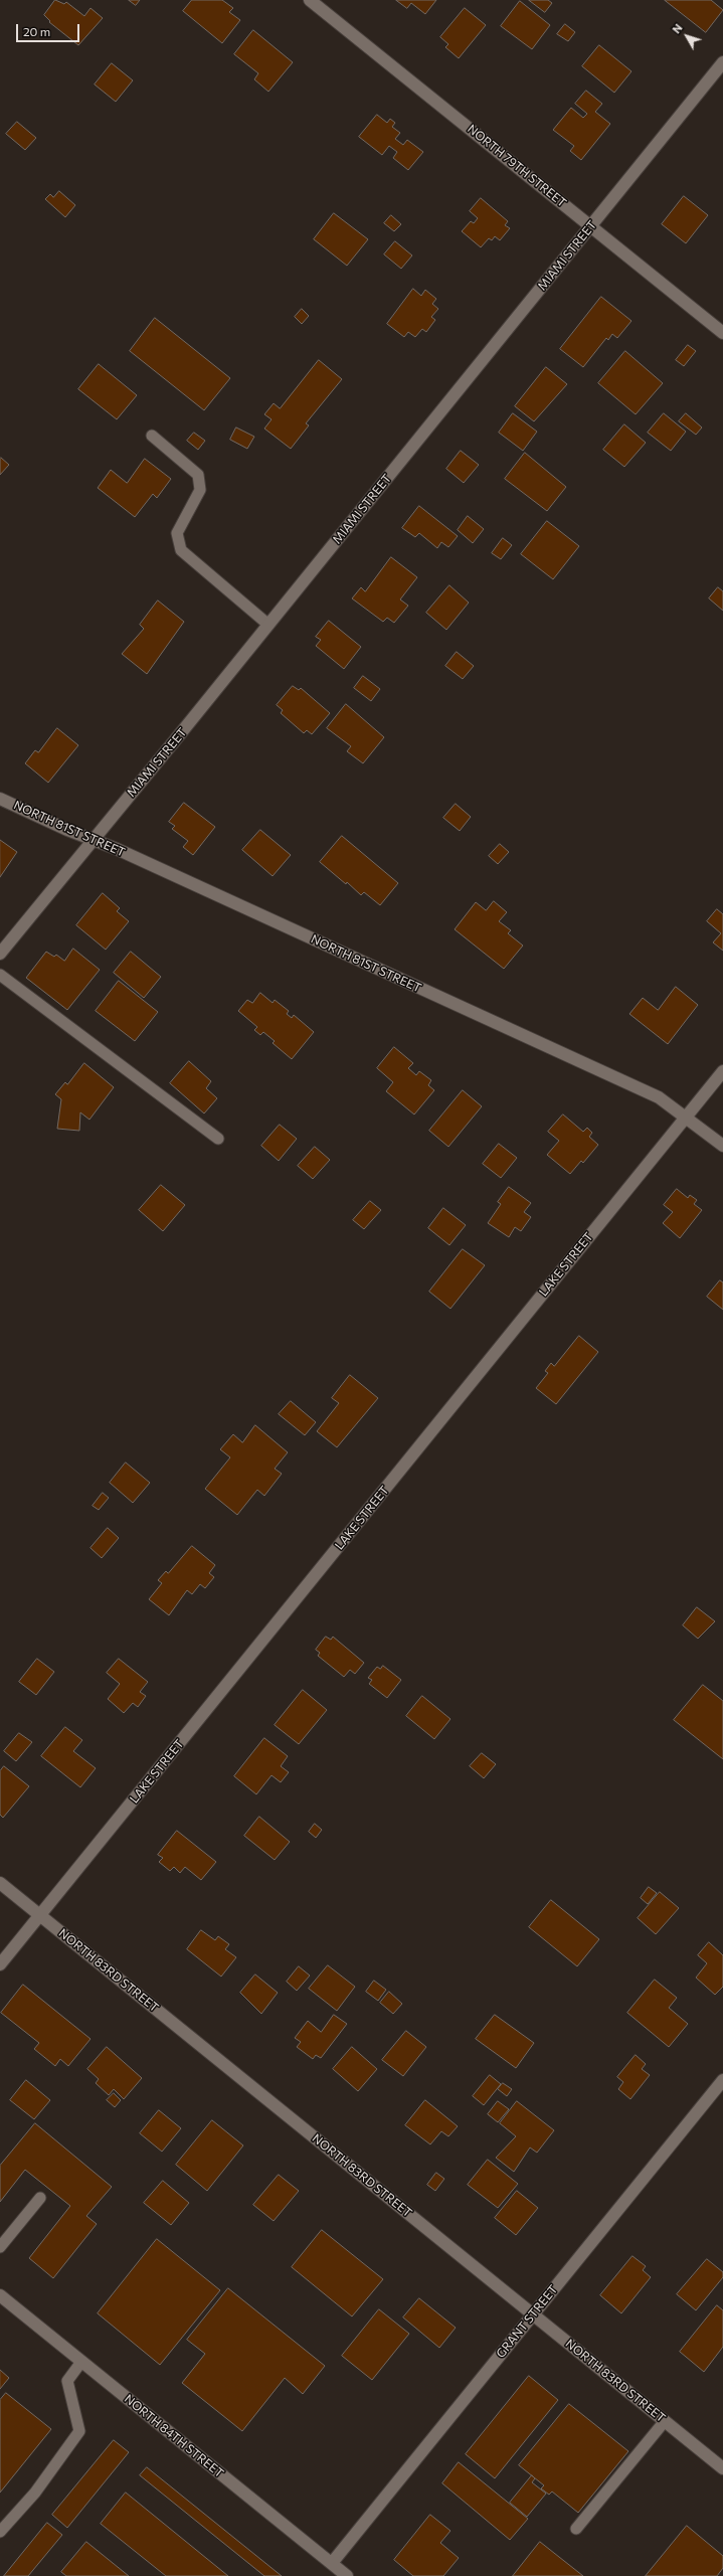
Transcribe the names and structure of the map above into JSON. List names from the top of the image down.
{
  "streets": {
    "street": [
      "NORTH 79TH STREET",
      "MIAMI STREET",
      "NORTH 81ST STREET",
      "LAKE STREET",
      "NORTH 83RD STREET",
      "GRANT STREET",
      "NORTH 84TH STREET"
    ]
  },
  "crossings": [
    ["NORTH 79TH STREET", "MIAMI STREET"],
    ["MIAMI STREET", "NORTH 81ST STREET"],
    ["NORTH 81ST STREET", "LAKE STREET"],
    ["LAKE STREET", "NORTH 83RD STREET"],
    ["NORTH 83RD STREET", "GRANT STREET"],
    ["GRANT STREET", "NORTH 84TH STREET"]
  ],
  "scale_bar": "20 m",
  "north": "top left"
}
